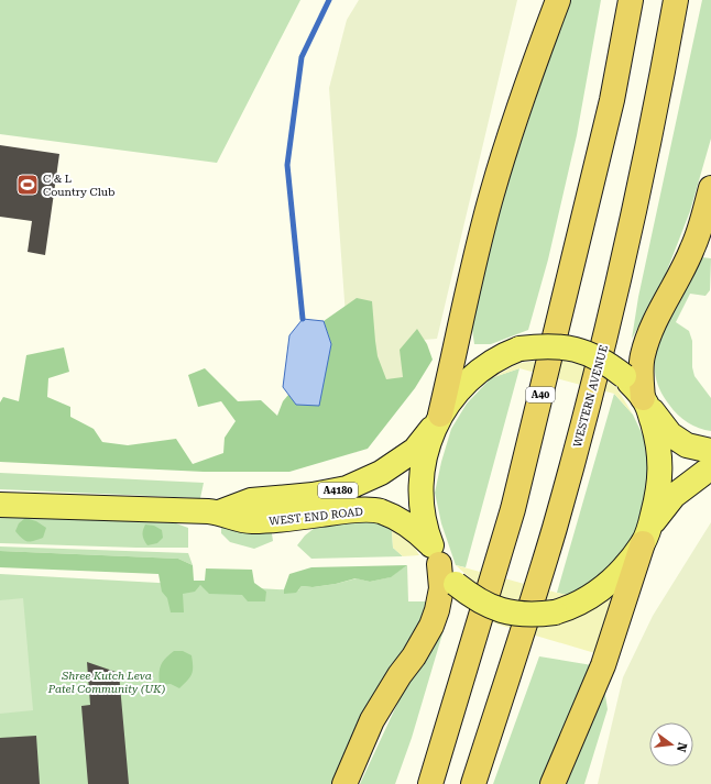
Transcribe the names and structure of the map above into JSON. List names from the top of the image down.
{
  "streets": {
    "highway": ["A40", "WESTERN AVENUE"],
    "main road": ["A4180", "WEST END ROAD"]
  },
  "parks": ["Shree Kutch Leva Patel Community (UK)"],
  "places": {
    "sports": ["C & L Country Club"]
  },
  "north": "right"
}
